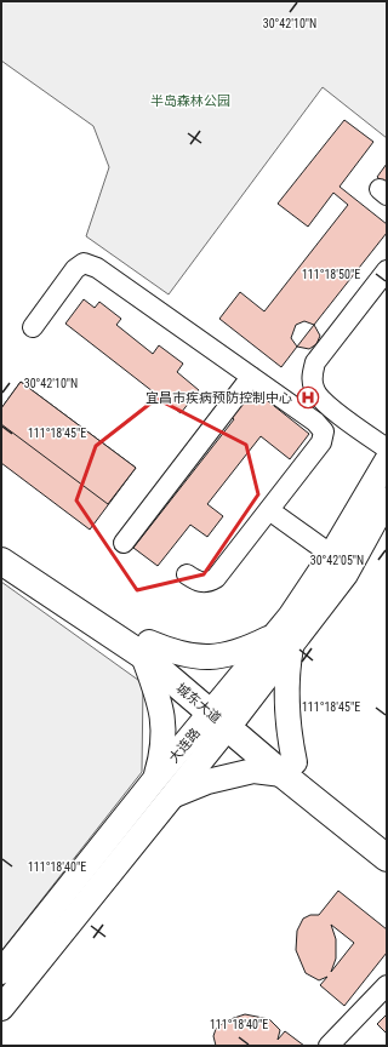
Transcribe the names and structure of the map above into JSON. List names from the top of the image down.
{
  "streets": {
    "highway": ["城东大道"],
    "main road": ["大连路"]
  },
  "crossings": [
    ["城东大道", "大连路"]
  ],
  "parks": ["半岛森林公园"],
  "places": {
    "hospital": ["宜昌市疾病预防控制中心"]
  },
  "coordinates": [
    "30°42'10\"N",
    "111°18'50\"E",
    "111°18'45\"E",
    "30°42'05\"N",
    "111°18'40\"E"
  ]
}
